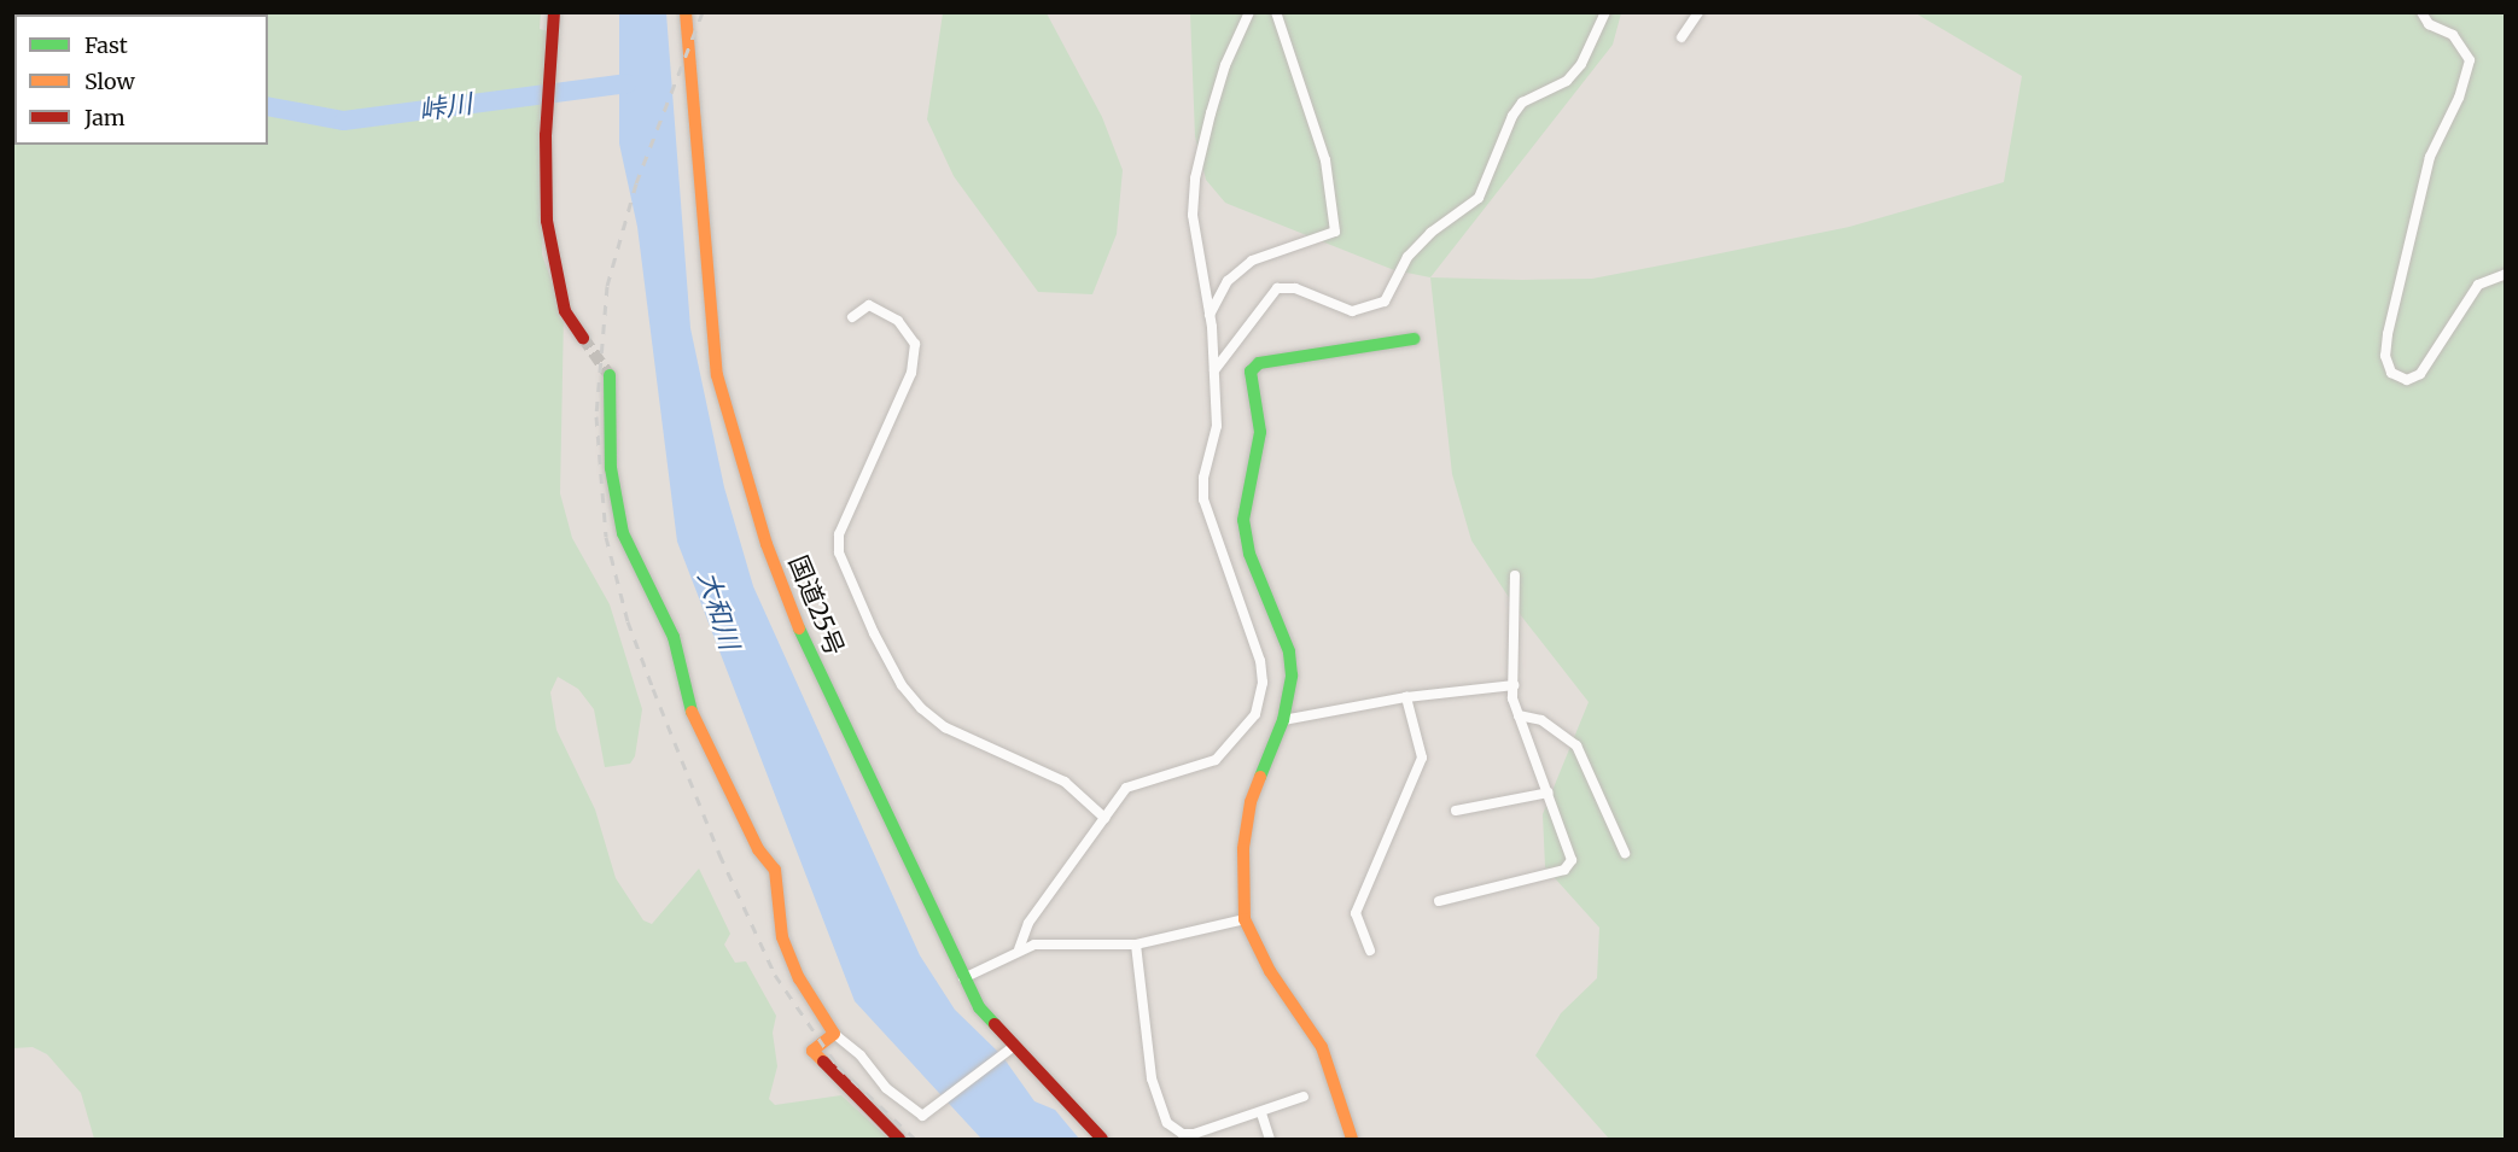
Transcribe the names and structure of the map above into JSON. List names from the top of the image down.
{
  "streets": {
    "main road": ["国道25号"]
  },
  "water": ["峠川", "大和川"],
  "legend": ["Fast", "Slow", "Jam"]
}
